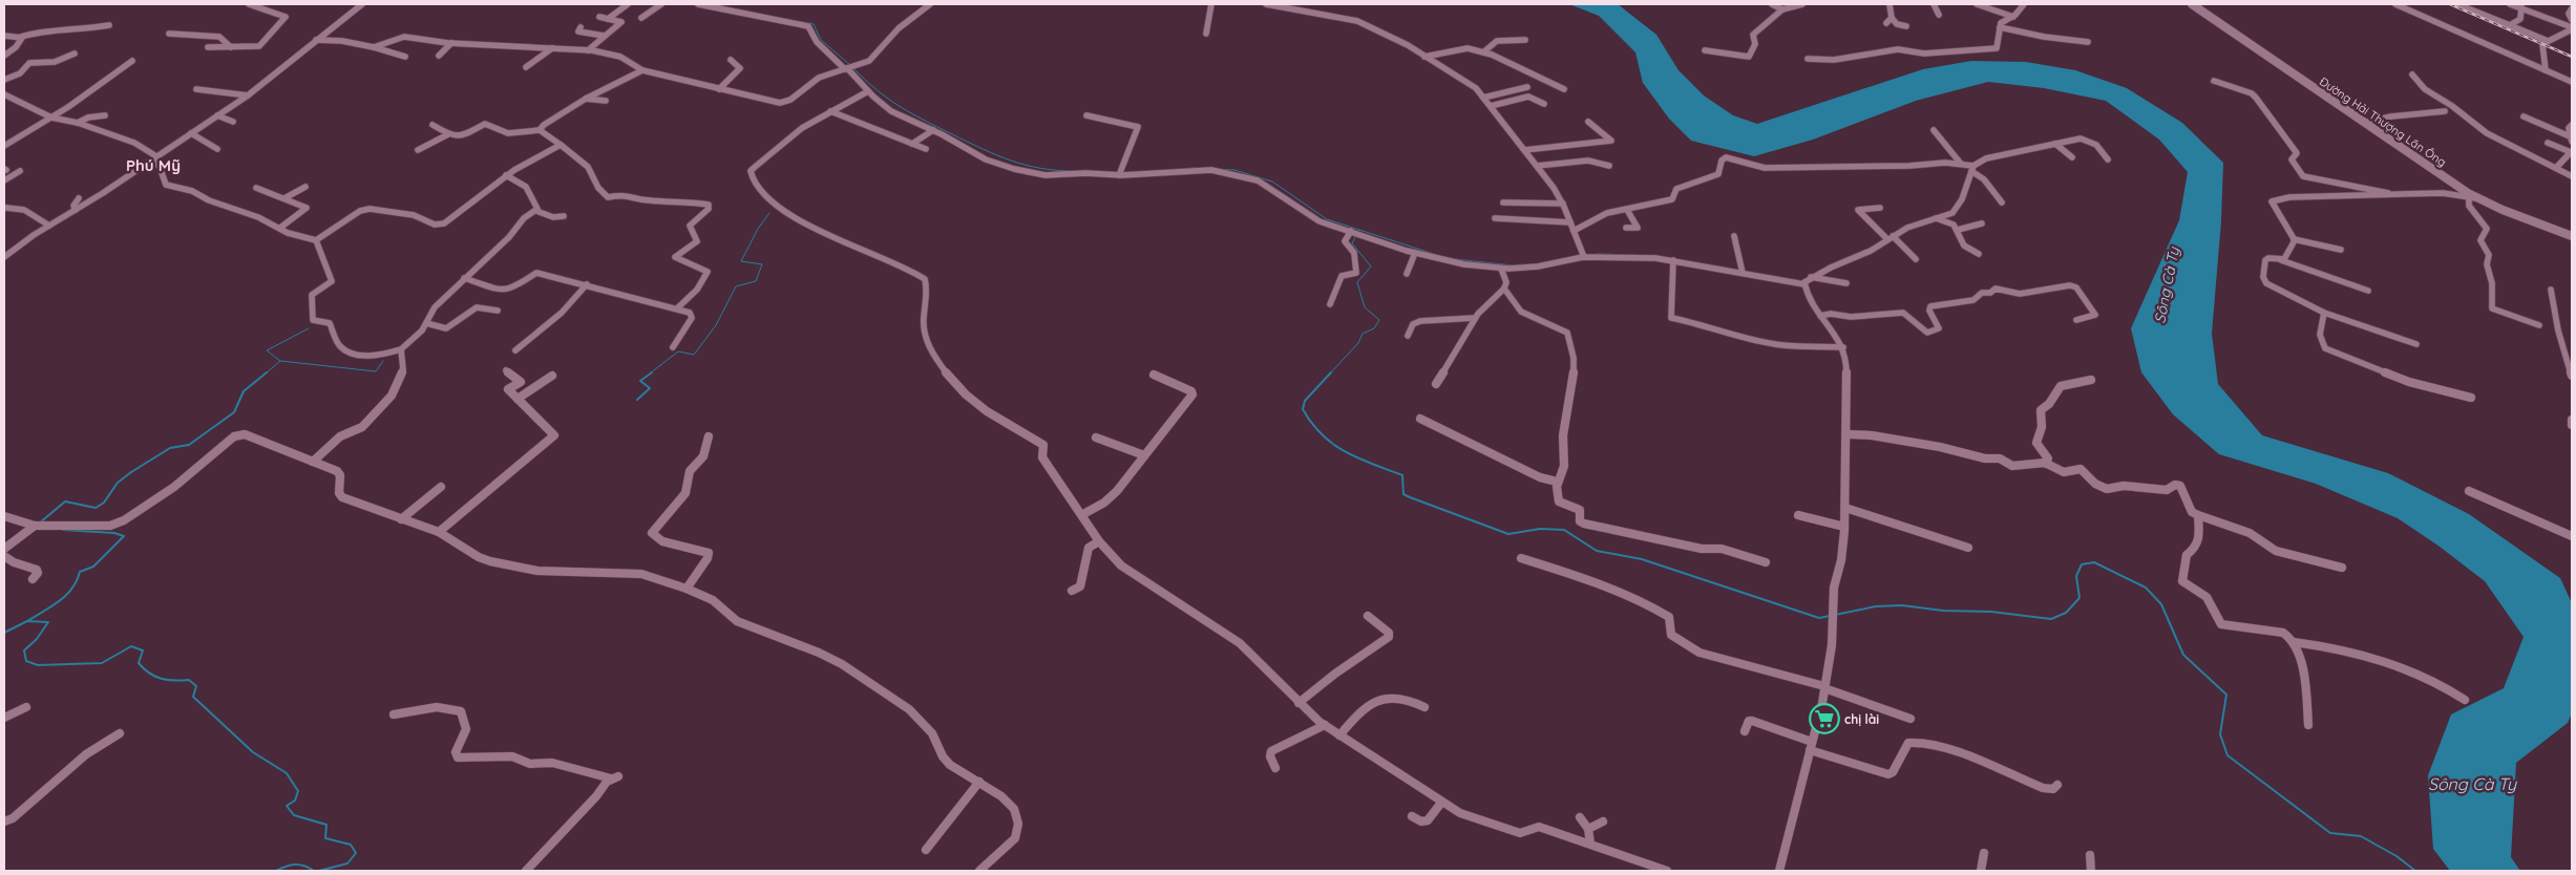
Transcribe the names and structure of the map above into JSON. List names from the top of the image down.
{
  "streets": {
    "street": ["Đường Hải Thượng Lãn Ông"]
  },
  "districts": ["Phú Mỹ"],
  "water": ["Sông Cà Ty"],
  "places": {
    "supermarket": ["chị lài"]
  }
}
